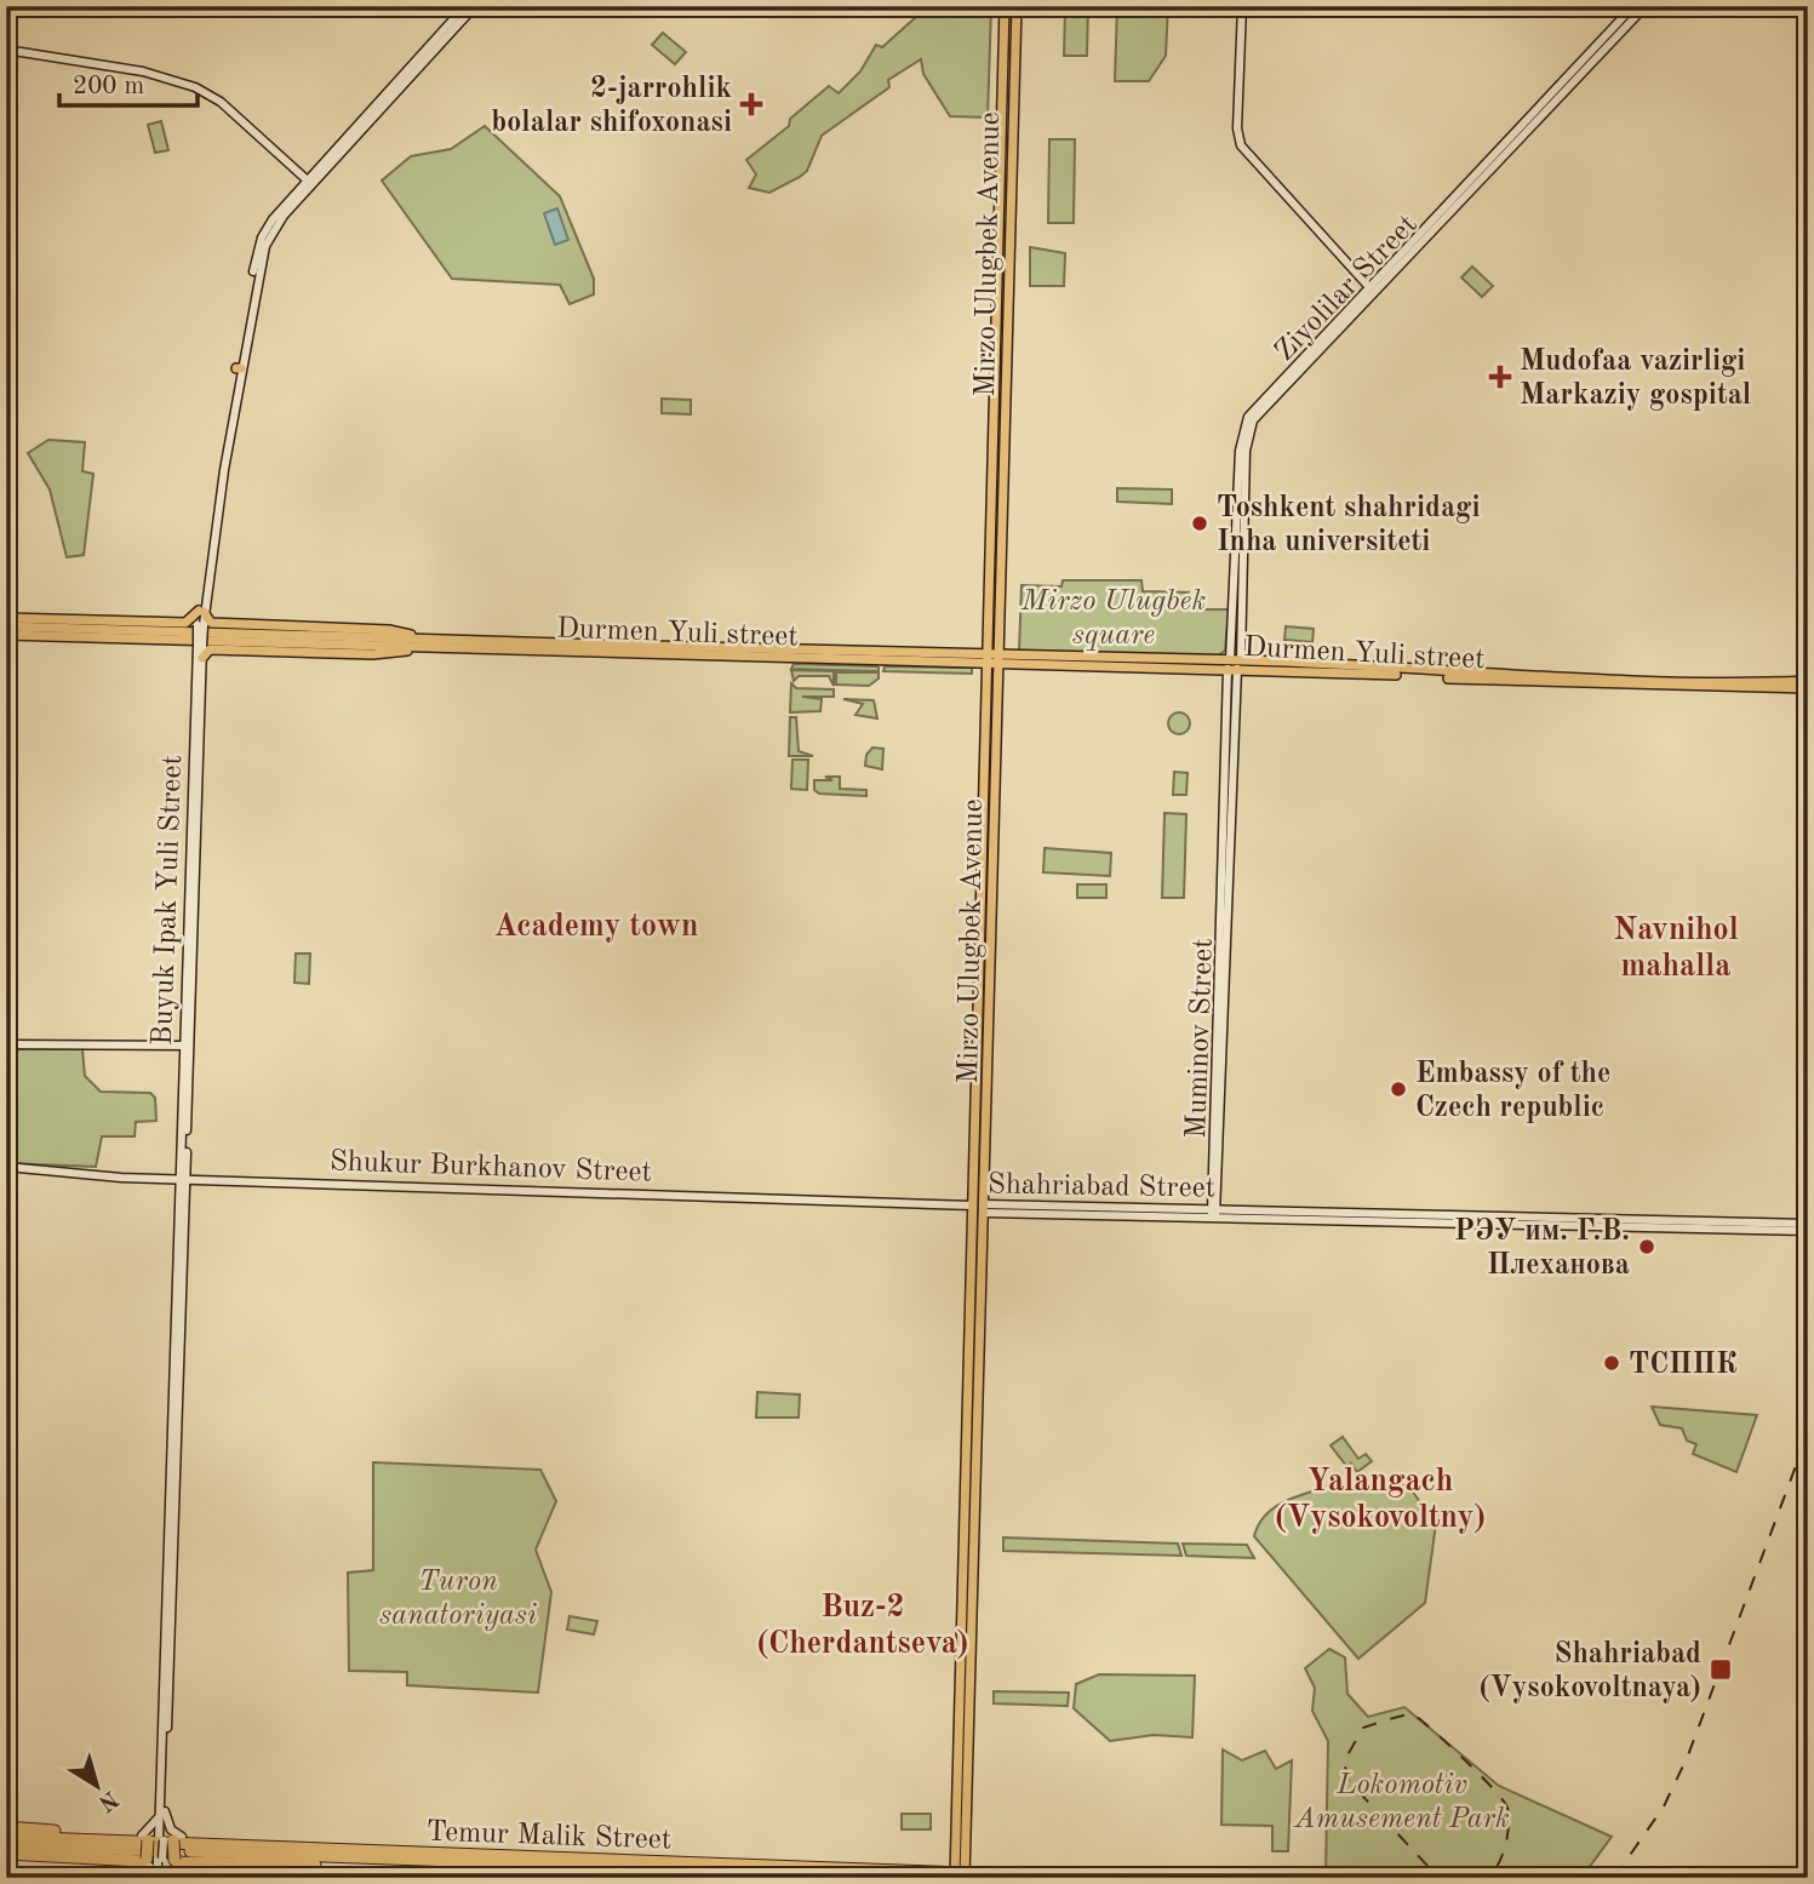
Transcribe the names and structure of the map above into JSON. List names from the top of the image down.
{
  "streets": {
    "highway": ["Temur Malik Street"],
    "main road": [
      "Mirzo Ulugbek Avenue",
      "Ziyolilar Street",
      "Durmen Yuli street",
      "Buyuk Ipak Yuli Street",
      "Muminov Street",
      "Shukur Burkhanov Street",
      "Shahriabad Street"
    ]
  },
  "crossings": [
    ["Mirzo Ulugbek Avenue", "Durmen Yuli street"],
    ["Mirzo Ulugbek Avenue", "Shukur Burkhanov Street"],
    ["Mirzo Ulugbek Avenue", "Shahriabad Street"],
    ["Mirzo Ulugbek Avenue", "Temur Malik Street"],
    ["Ziyolilar Street", "Durmen Yuli street"],
    ["Ziyolilar Street", "Muminov Street"],
    ["Durmen Yuli street", "Muminov Street"],
    ["Buyuk Ipak Yuli Street", "Shukur Burkhanov Street"],
    ["Muminov Street", "Shahriabad Street"],
    ["Shukur Burkhanov Street", "Shahriabad Street"]
  ],
  "districts": [
    "Academy town",
    "Navnihol mahalla",
    "Yalangach (Vysokovoltny)",
    "Buz-2 (Cherdantseva)"
  ],
  "parks": ["Mirzo Ulugbek square", "Turon sanatoriyasi", "Lokomotiv Amusement Park"],
  "places": {
    "health": ["2-jarrohlik bolalar shifoxonasi", "Mudofaa vazirligi Markaziy gospital"],
    "other": [
      "Toshkent shahridagi Inha universiteti",
      "Embassy of the Czech republic",
      "РЭУ им. Г.В. Плеханова",
      "ТСППК"
    ],
    "transit": ["Shahriabad (Vysokovoltnaya)"]
  },
  "scale_bar": "200 m",
  "north": "bottom right"
}
